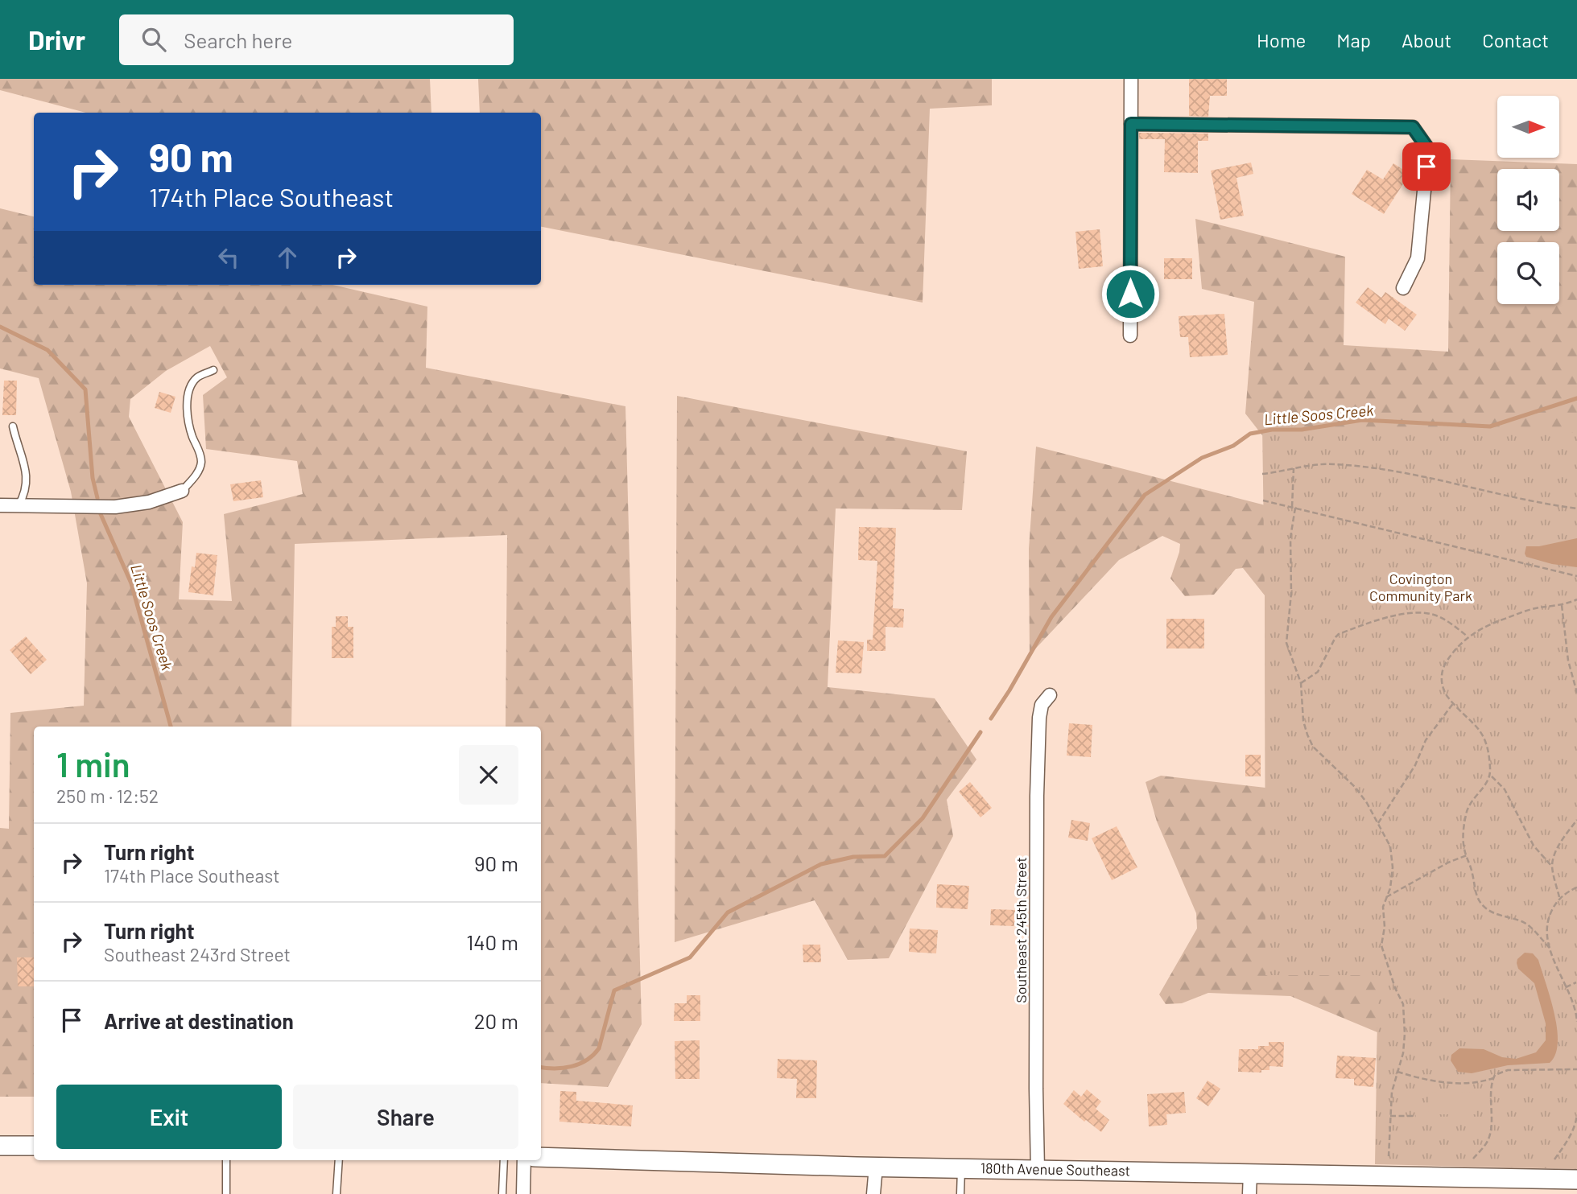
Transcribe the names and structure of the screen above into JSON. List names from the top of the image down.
{
  "streets": {
    "street": ["Southeast 245th Street", "180th Avenue Southeast"]
  },
  "crossings": [
    ["Southeast 245th Street", "180th Avenue Southeast"]
  ],
  "water": ["Little Soos Creek"],
  "parks": ["Covington Community Park"],
  "north": "right",
  "page": {
    "header": "Drivr",
    "search": "Search here",
    "nav": [
      "Home",
      "Map",
      "About",
      "Contact"
    ],
    "turn": ["90 m", "174th Place Southeast"],
    "heading": ["1 min", "250 m · 12:52"],
    "list": [
      {
        "name": "Turn right",
        "note": "174th Place Southeast",
        "value": "90 m"
      },
      {
        "name": "Turn right",
        "note": "Southeast 243rd Street",
        "value": "140 m"
      },
      {
        "name": "Arrive at destination",
        "value": "20 m"
      }
    ],
    "buttons": ["Exit", "Share"]
  }
}
